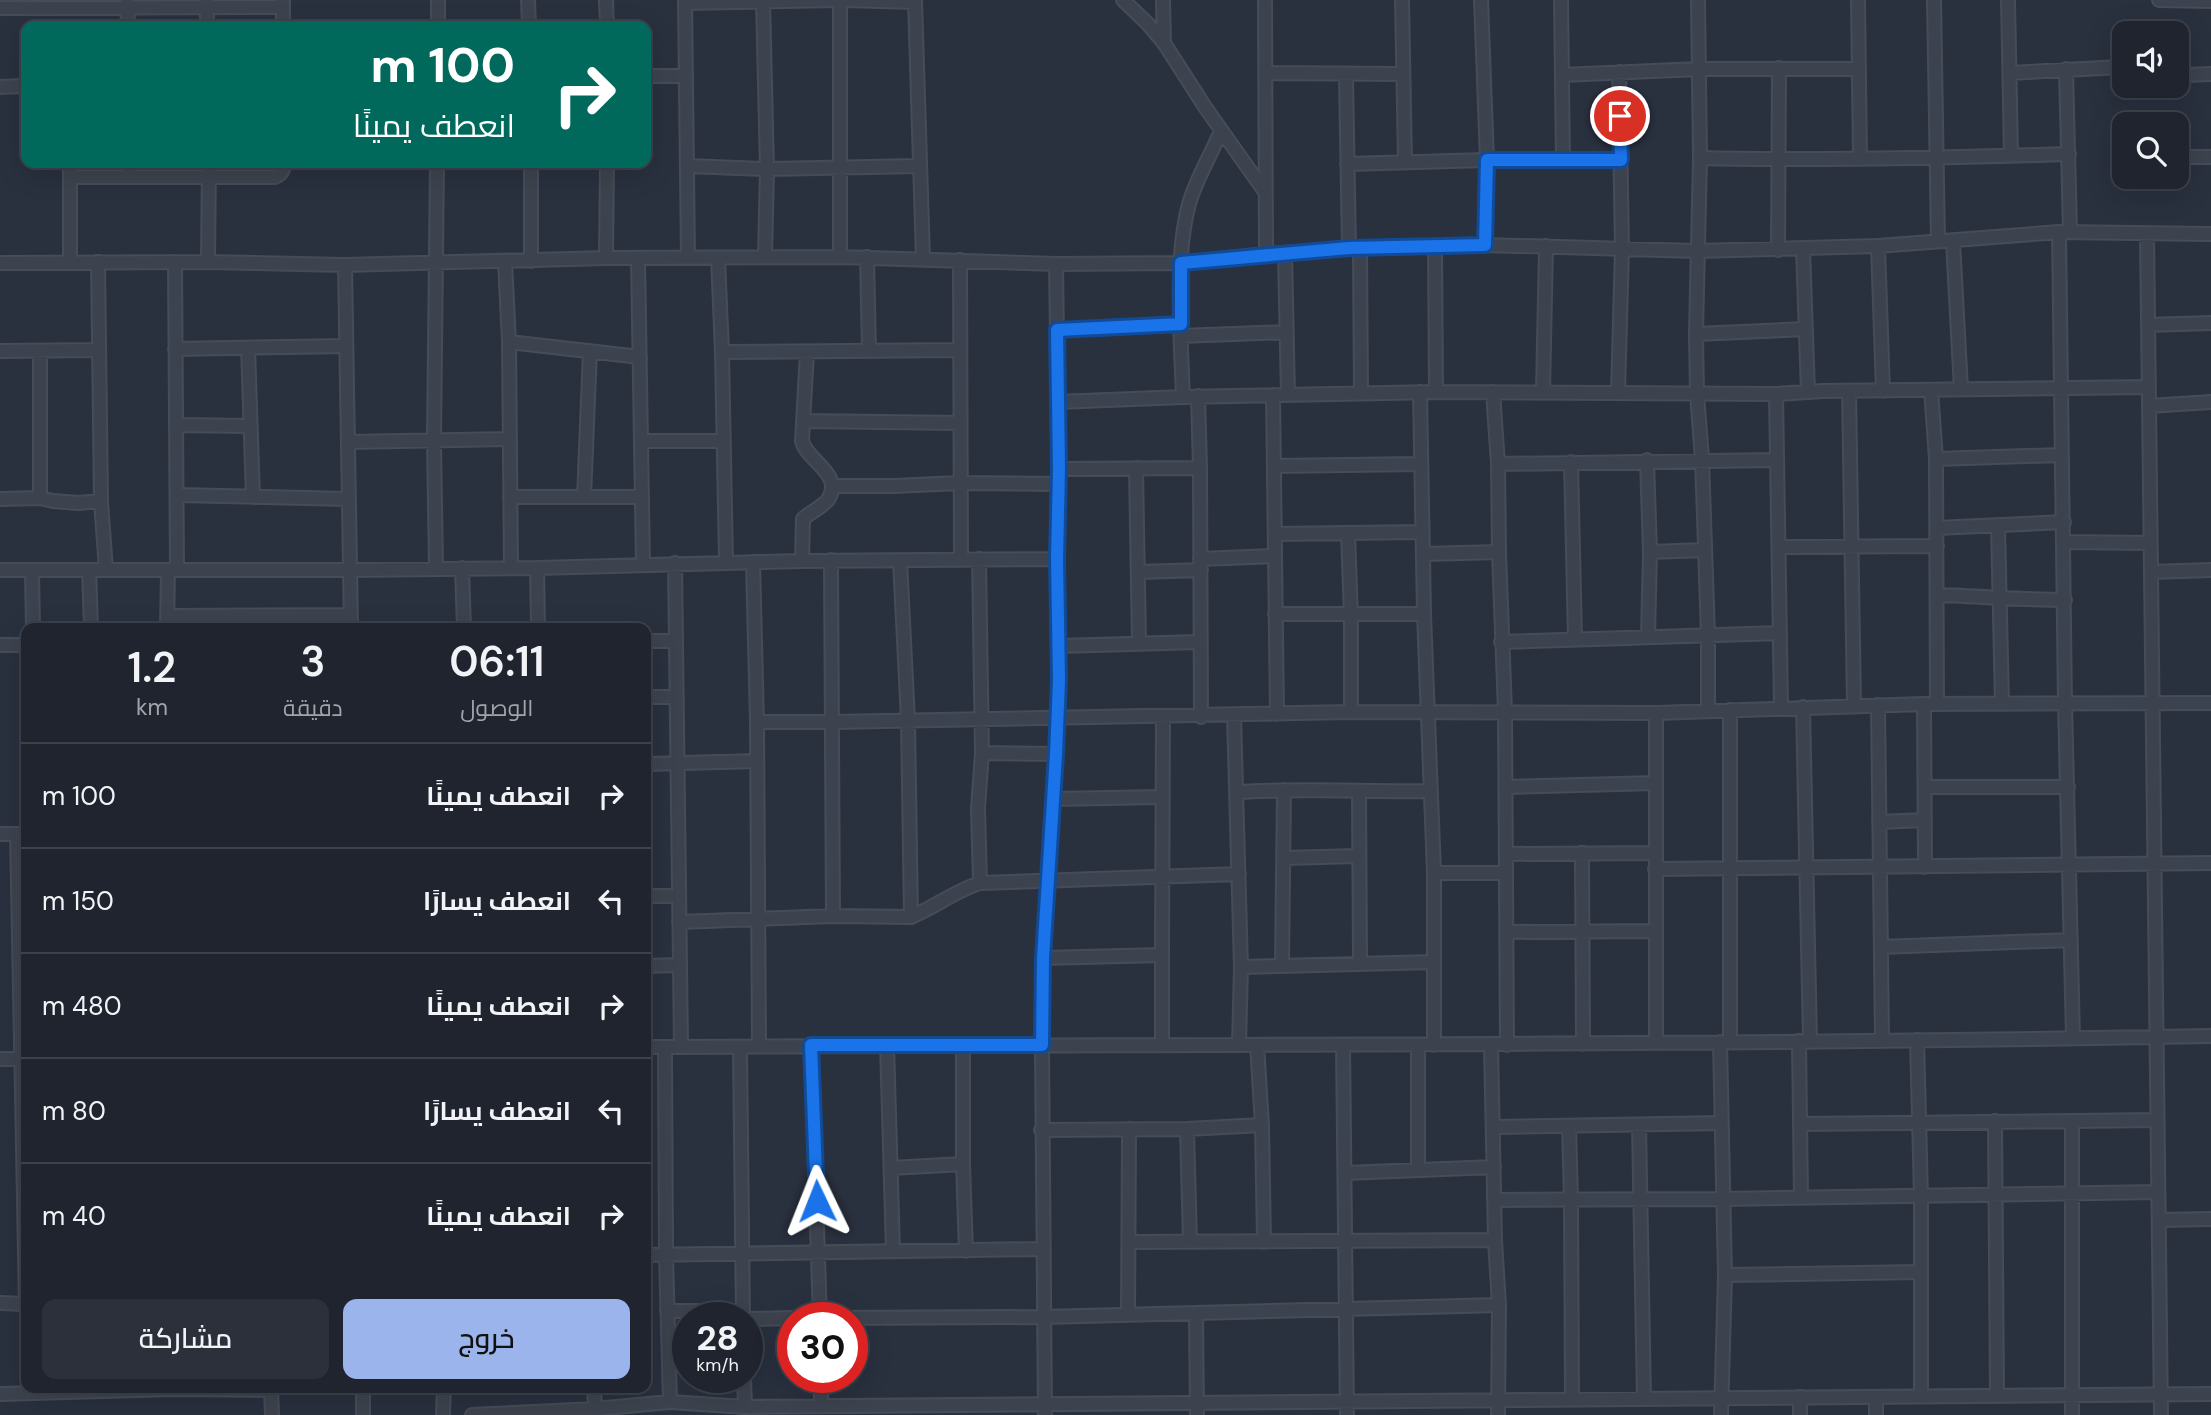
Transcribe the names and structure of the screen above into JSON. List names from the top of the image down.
{
  "page": {
    "turn": ["100 m", "انعطف يمينًا"],
    "eta": [
      "06:11",
      "الوصول",
      "3",
      "دقيقة",
      "1.2",
      "km"
    ],
    "list": [
      {
        "name": "انعطف يمينًا",
        "value": "100 m"
      },
      {
        "name": "انعطف يسارًا",
        "value": "150 m"
      },
      {
        "name": "انعطف يمينًا",
        "value": "480 m"
      },
      {
        "name": "انعطف يسارًا",
        "value": "80 m"
      },
      {
        "name": "انعطف يمينًا",
        "value": "40 m"
      }
    ],
    "buttons": ["خروج", "مشاركة"],
    "speed": "28 km/h",
    "limit": "30"
  }
}
